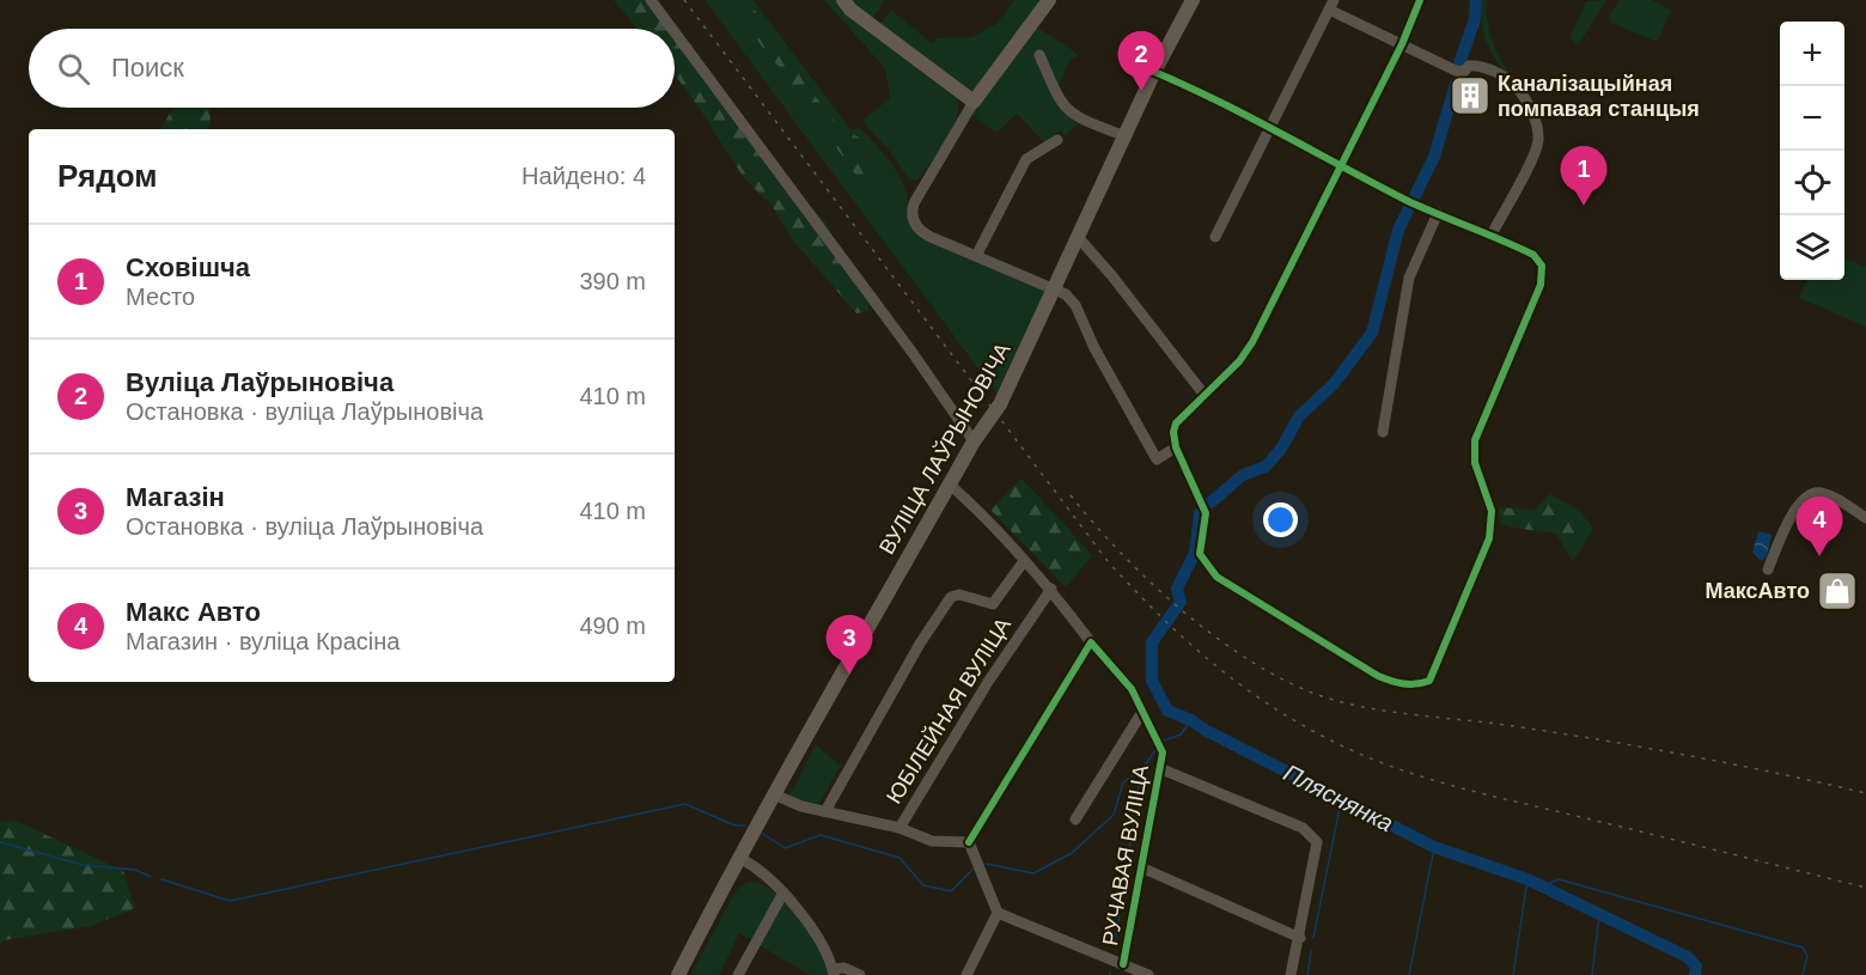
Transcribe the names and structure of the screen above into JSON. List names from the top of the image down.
{
  "streets": {
    "main road": ["ВУЛІЦА ЛАЎРЫНОВІЧА"],
    "street": ["ЮБІЛЕЙНАЯ ВУЛІЦА", "РУЧАВАЯ ВУЛІЦА"]
  },
  "crossings": [
    ["ВУЛІЦА ЛАЎРЫНОВІЧА", "ЮБІЛЕЙНАЯ ВУЛІЦА"]
  ],
  "water": ["Пляснянка"],
  "places": {
    "building": ["Каналізацыйная помпавая станцыя"],
    "shop": ["МаксАвто"]
  },
  "page": {
    "map_buttons": ["+", "−"],
    "search": "Поиск",
    "pins": [
      "2",
      "1",
      "4",
      "3"
    ],
    "heading": ["Рядом", "Найдено: 4"],
    "list": [
      {
        "mark": "1",
        "name": "Сховішча",
        "note": "Место",
        "value": "390 m"
      },
      {
        "mark": "2",
        "name": "Вуліца Лаўрыновіча",
        "note": "Остановка · вуліца Лаўрыновіча",
        "value": "410 m"
      },
      {
        "mark": "3",
        "name": "Магазін",
        "note": "Остановка · вуліца Лаўрыновіча",
        "value": "410 m"
      },
      {
        "mark": "4",
        "name": "Макс Авто",
        "note": "Магазин · вуліца Красіна",
        "value": "490 m"
      }
    ]
  }
}
